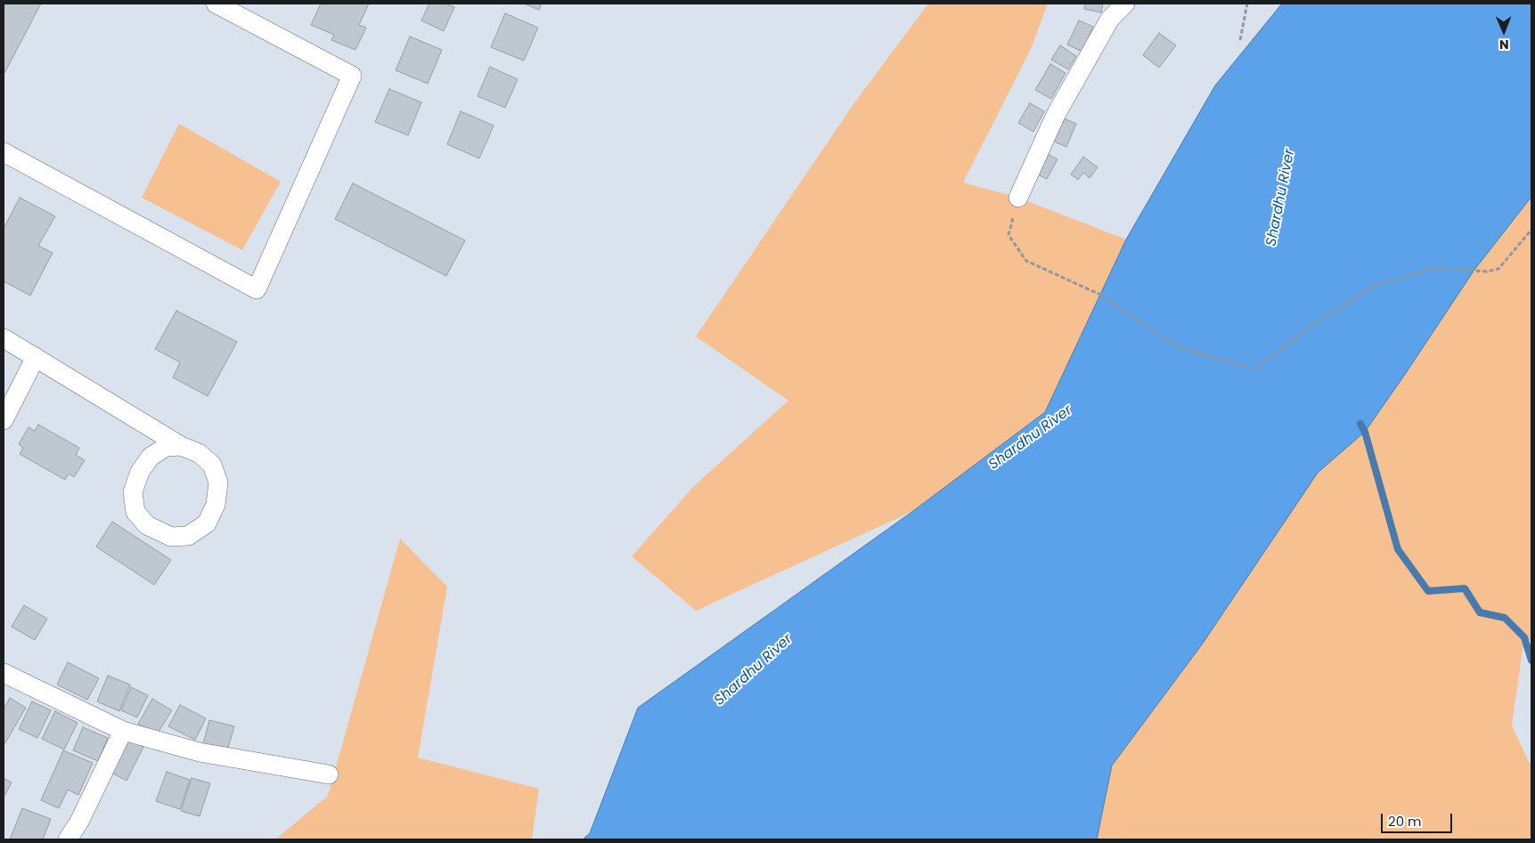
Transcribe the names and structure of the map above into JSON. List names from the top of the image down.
{
  "water": ["Shardhu River"],
  "scale_bar": "20 m",
  "north": "bottom"
}
